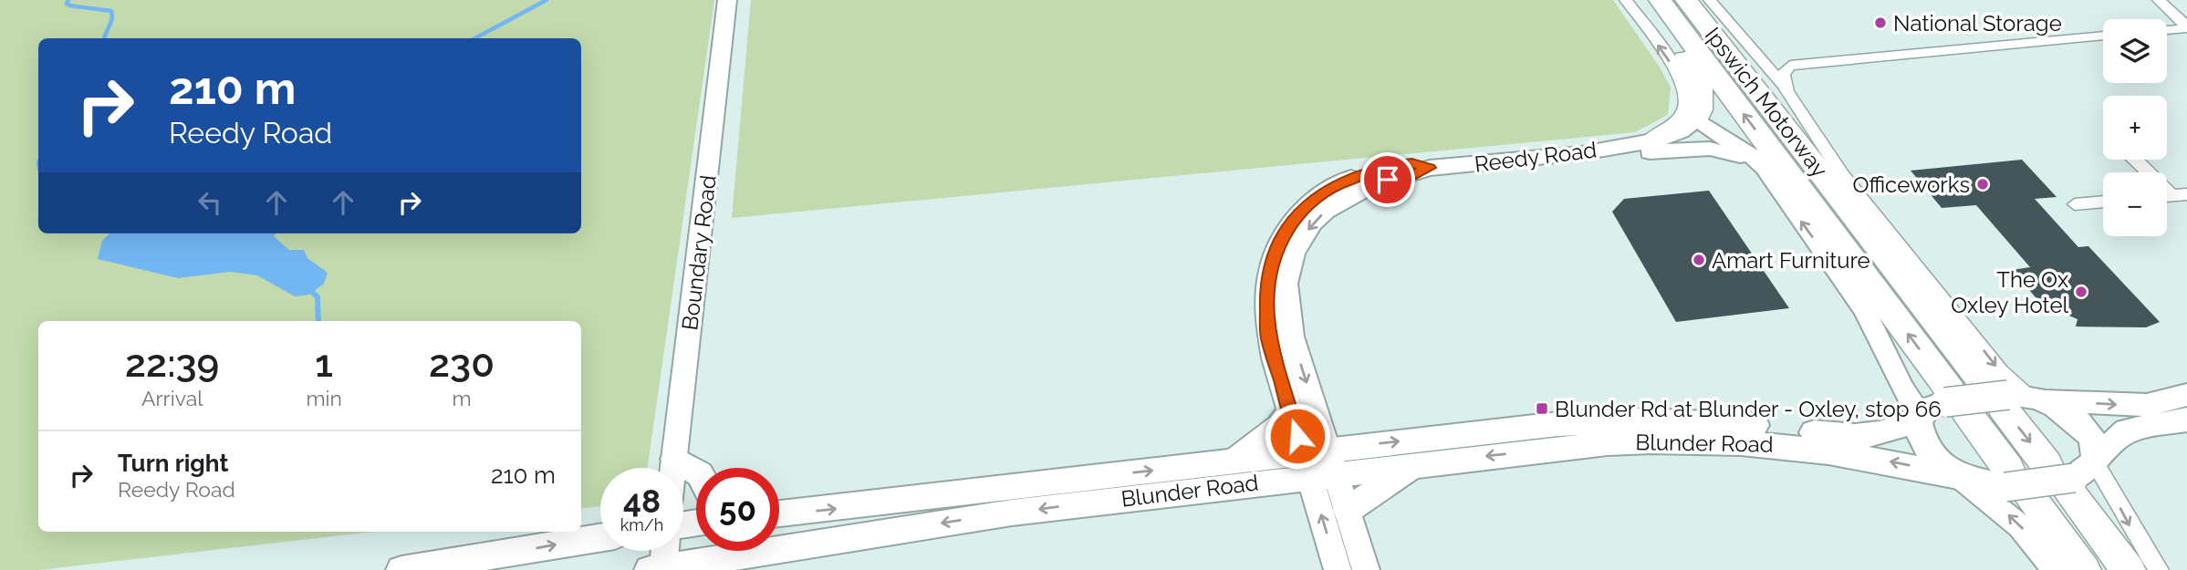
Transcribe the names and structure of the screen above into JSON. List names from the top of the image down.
{
  "streets": {
    "highway": ["Ipswich Motorway"],
    "main road": ["Reedy Road", "Boundary Road", "Blunder Road"]
  },
  "crossings": [
    ["Ipswich Motorway", "Blunder Road"],
    ["Reedy Road", "Blunder Road"]
  ],
  "places": {
    "other": [
      "National Storage",
      "Officeworks",
      "Amart Furniture",
      "The Ox Oxley Hotel"
    ],
    "transit": ["Blunder Rd at Blunder - Oxley, stop 66"]
  },
  "page": {
    "map_buttons": ["+", "−"],
    "turn": ["210 m", "Reedy Road"],
    "eta": [
      "22:39",
      "Arrival",
      "1",
      "min",
      "230",
      "m"
    ],
    "list": [
      {
        "name": "Turn right",
        "note": "Reedy Road",
        "value": "210 m"
      }
    ],
    "speed": "48 km/h",
    "limit": "50"
  }
}
